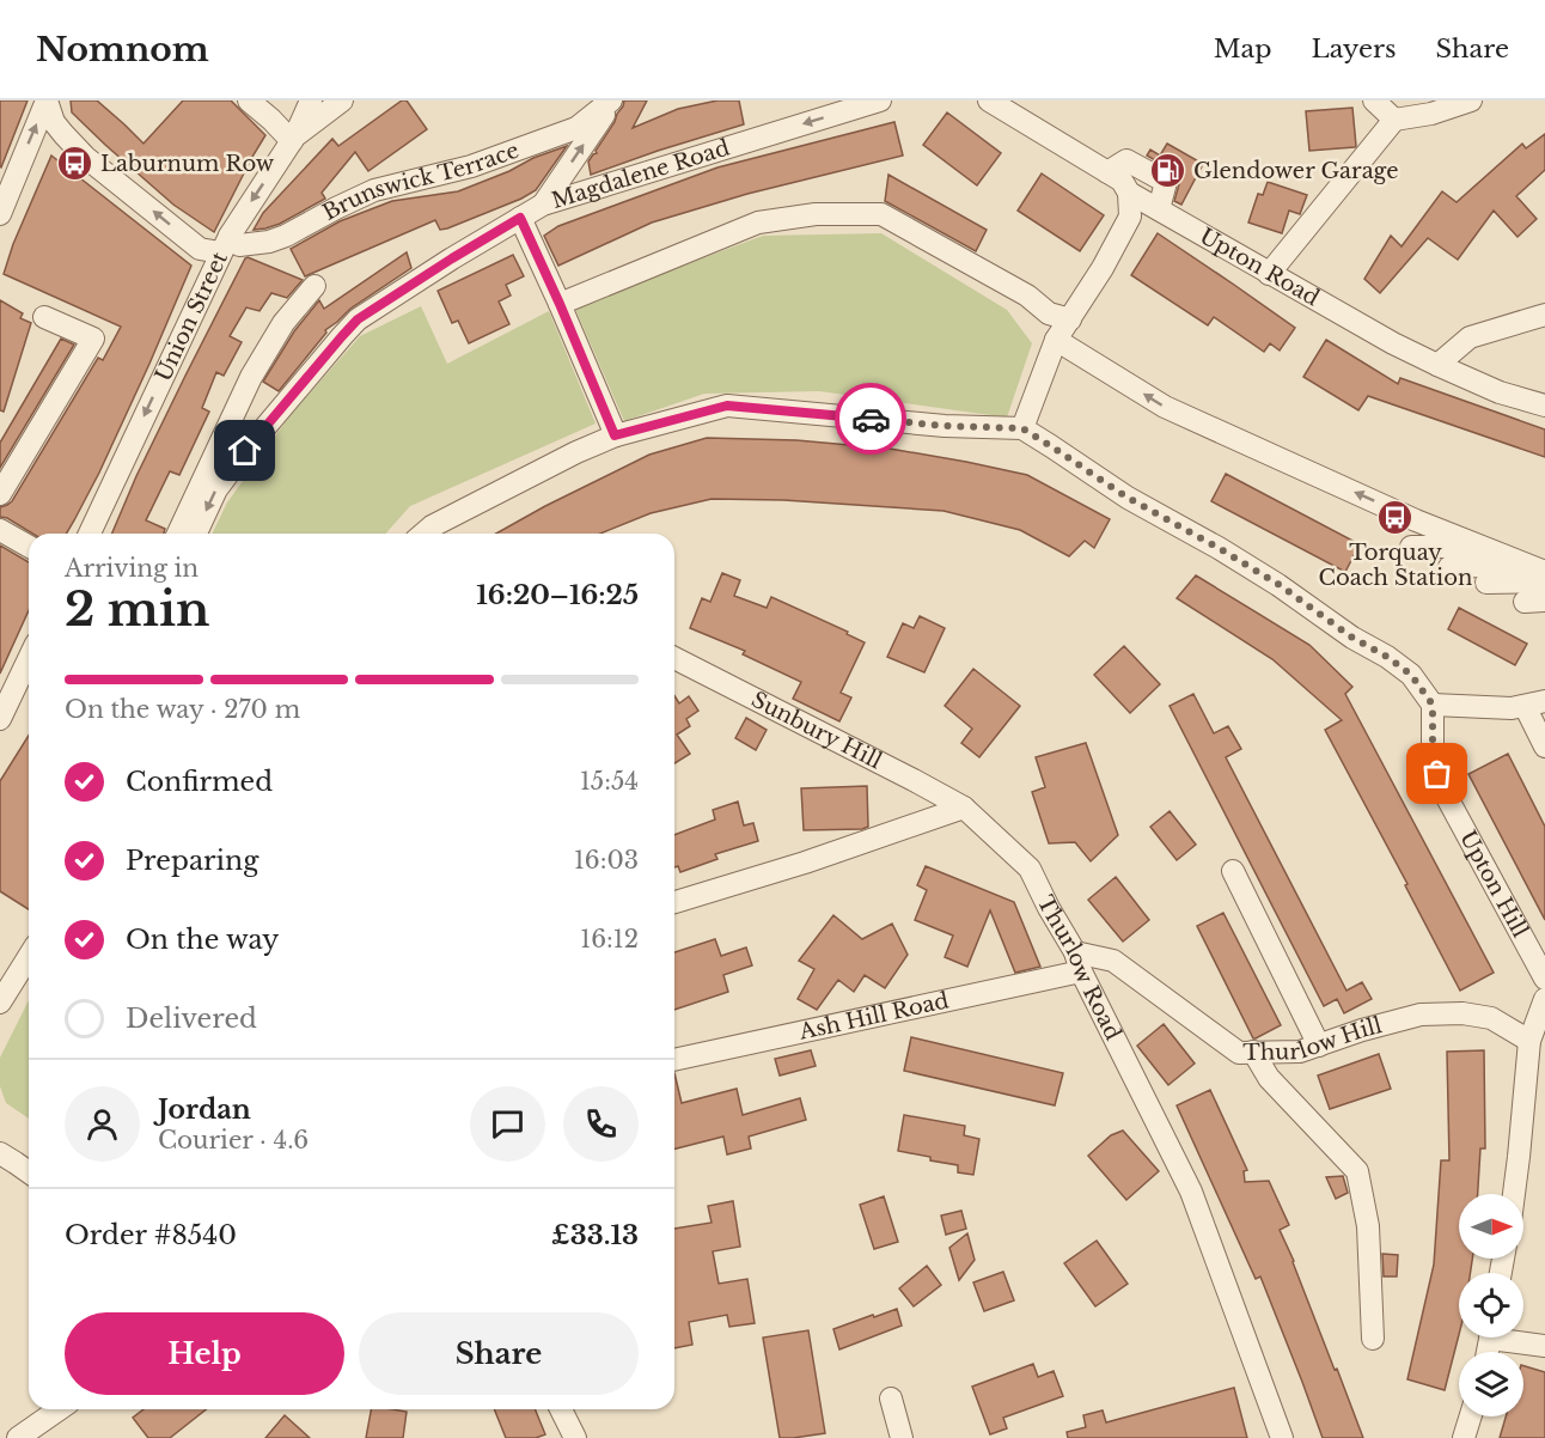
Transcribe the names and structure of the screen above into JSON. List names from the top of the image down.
{
  "streets": {
    "street": [
      "Magdalene Road",
      "Brunswick Terrace",
      "Upton Road",
      "Union Street",
      "Sunbury Hill",
      "Upton Hill",
      "Thurlow Road",
      "Ash Hill Road",
      "Thurlow Hill"
    ]
  },
  "crossings": [
    ["Brunswick Terrace", "Union Street"],
    ["Sunbury Hill", "Thurlow Road"],
    ["Thurlow Road", "Ash Hill Road"],
    ["Thurlow Road", "Thurlow Hill"],
    ["Ash Hill Road", "Thurlow Hill"]
  ],
  "one_way": ["Magdalene Road"],
  "places": {
    "bus stop": ["Laburnum Row", "Torquay Coach Station"],
    "fuel station": ["Glendower Garage"]
  },
  "north": "right",
  "page": {
    "header": "Nomnom",
    "nav": ["Map", "Layers", "Share"],
    "heading": ["2 min", "Arriving in", "16:20–16:25"],
    "panel": [
      "Jordan",
      "Courier · 4.6",
      "Order #8540",
      "£33.13"
    ],
    "bar": "On the way · 270 m",
    "list": [
      ["Confirmed", "15:54"],
      ["Preparing", "16:03"],
      ["On the way", "16:12"],
      "Delivered"
    ],
    "buttons": ["Help", "Share"]
  }
}
